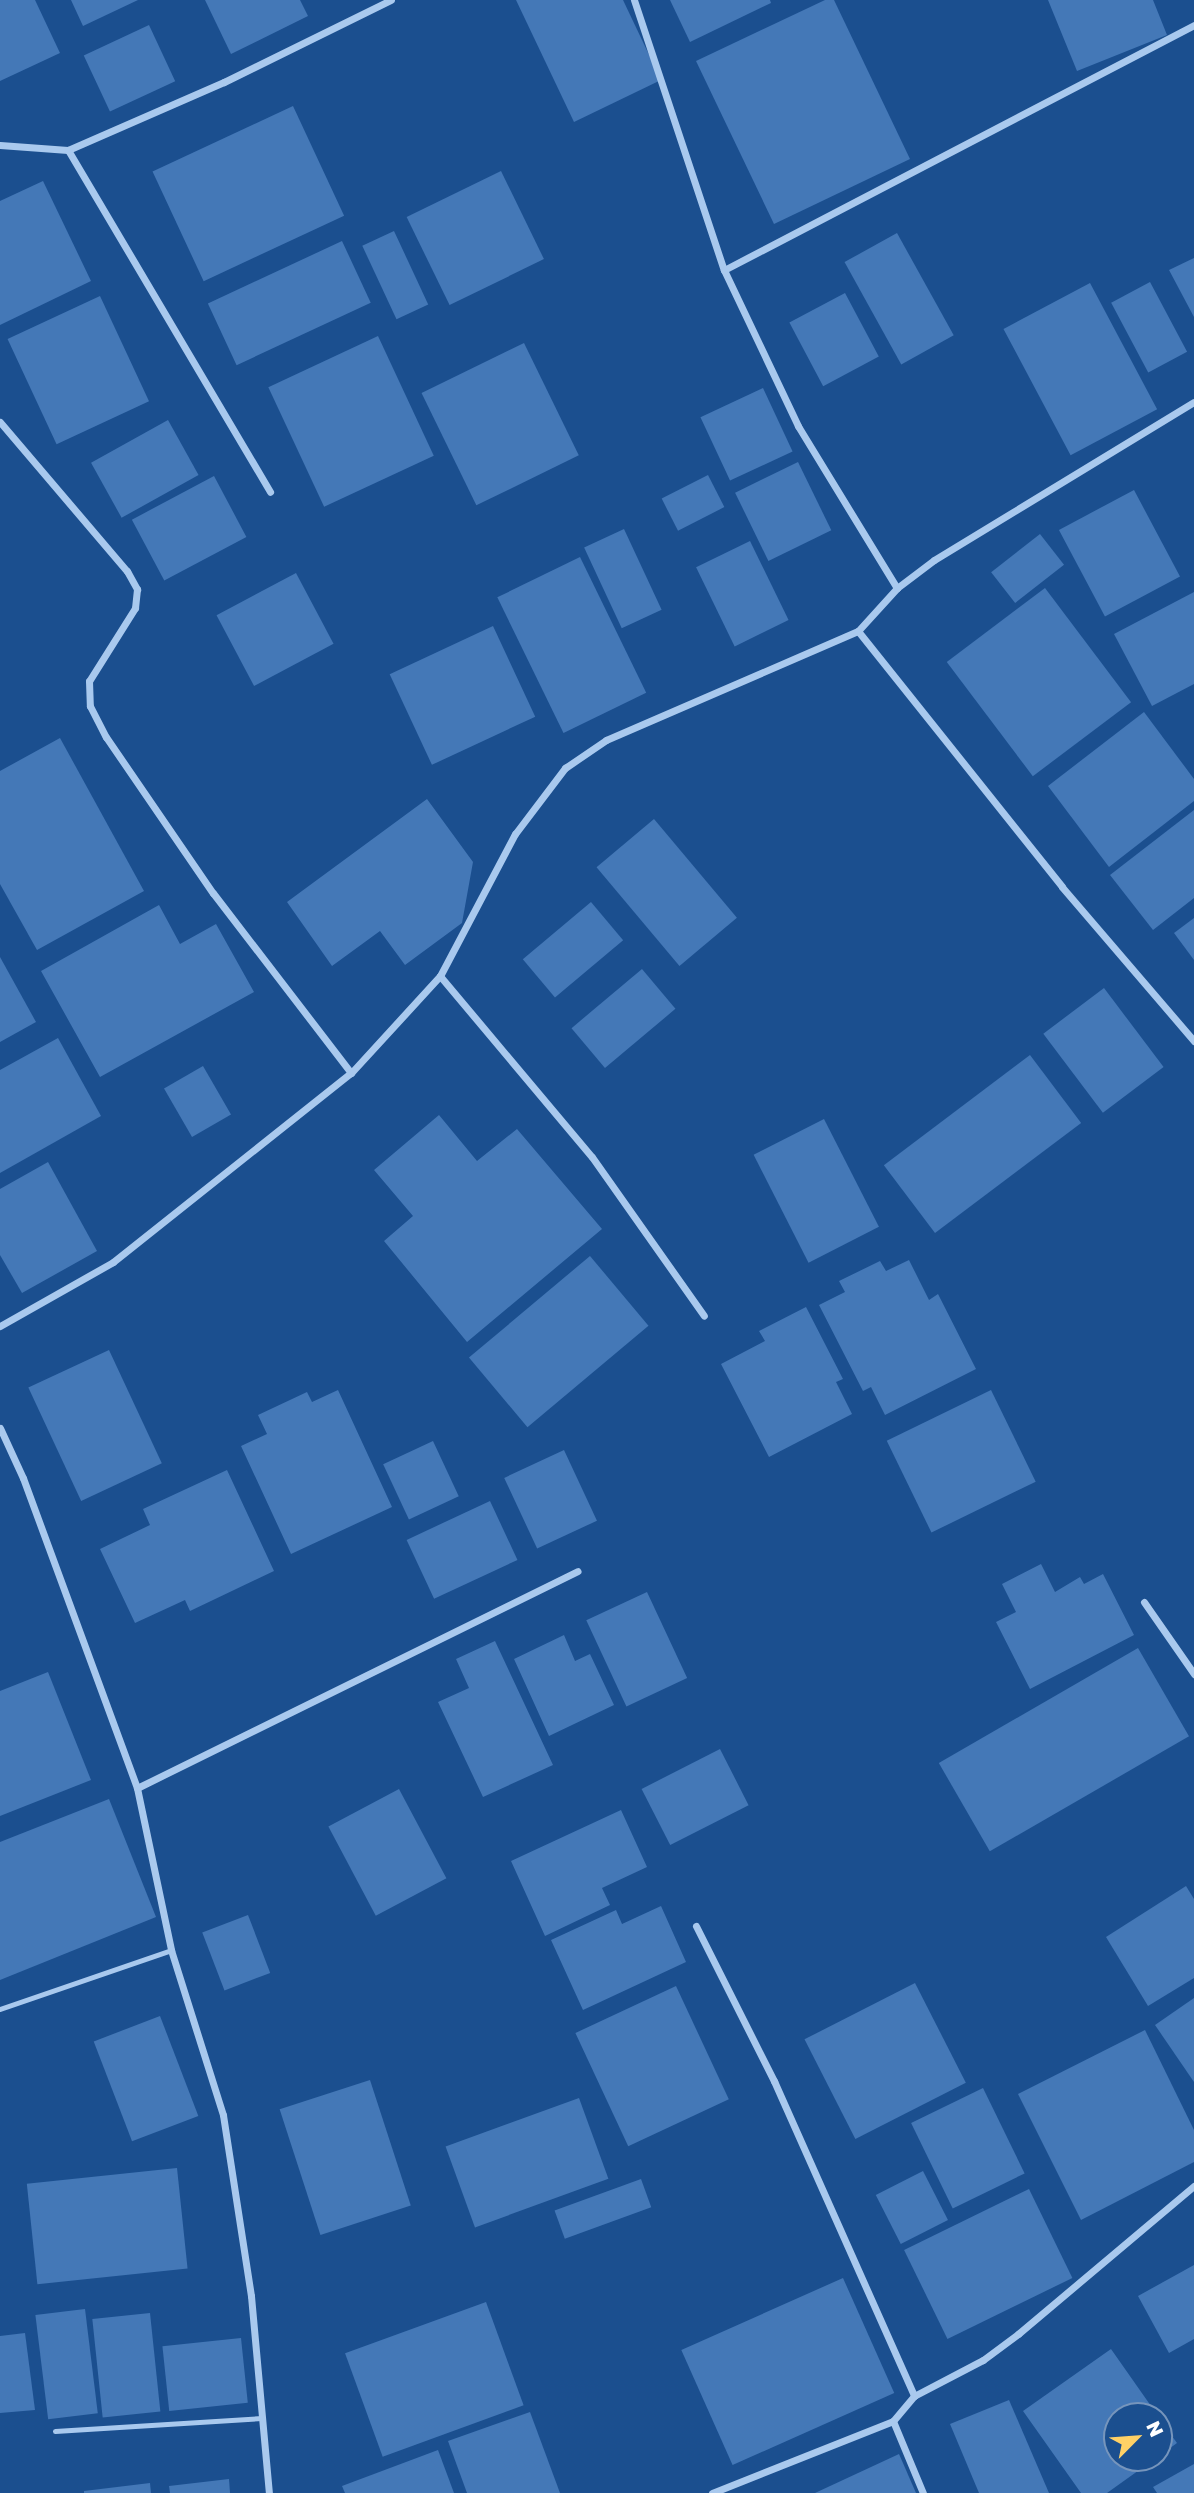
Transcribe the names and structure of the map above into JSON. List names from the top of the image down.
{
  "north": "top right"
}
